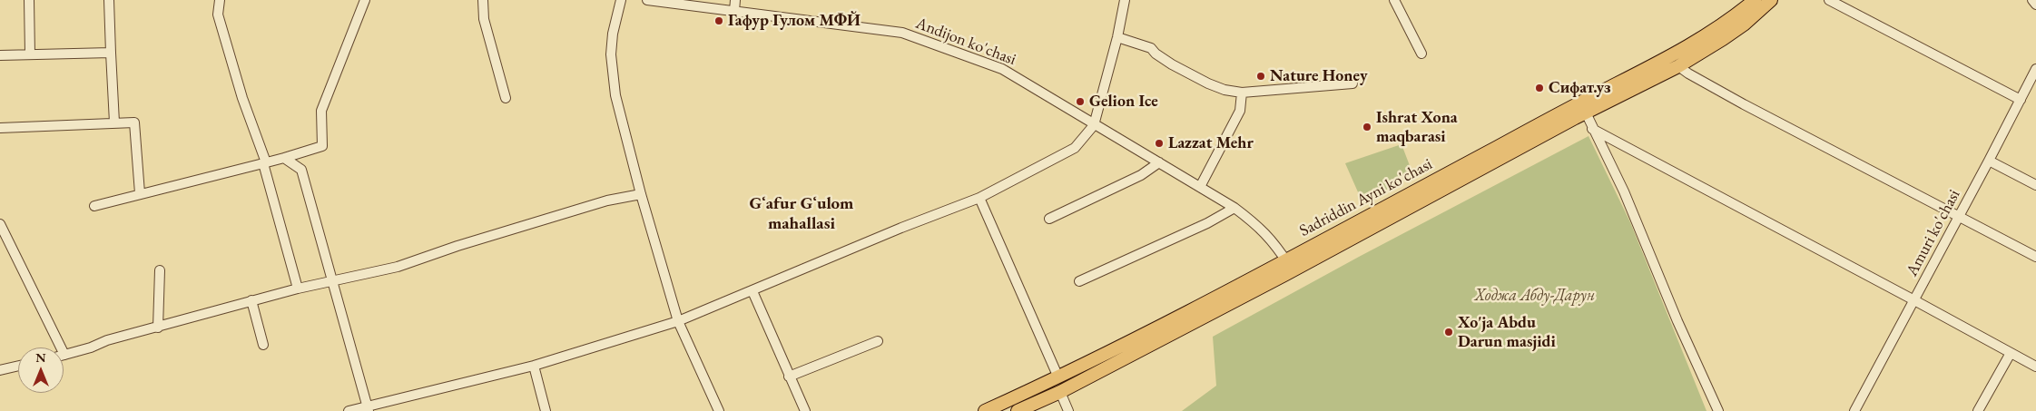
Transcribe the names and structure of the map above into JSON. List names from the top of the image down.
{
  "streets": {
    "main road": ["Sadriddin Ayni ko'chasi"],
    "street": ["Andijon ko'chasi", "Amuri ko'chasi"]
  },
  "crossings": [
    ["Andijon ko'chasi", "Sadriddin Ayni ko'chasi"]
  ],
  "districts": ["Gʻafur Gʻulom mahallasi"],
  "parks": ["Ходжа Абду-Дарун"],
  "places": [
    "Гафур Гулом МФЙ",
    "Nature Honey",
    "Сифат.уз",
    "Gelion Ice",
    "Ishrat Хоnа mаqbаrasi",
    "Lazzat Mehr",
    "Xo'ja Abdu Darun masjidi"
  ],
  "north": "top"
}
